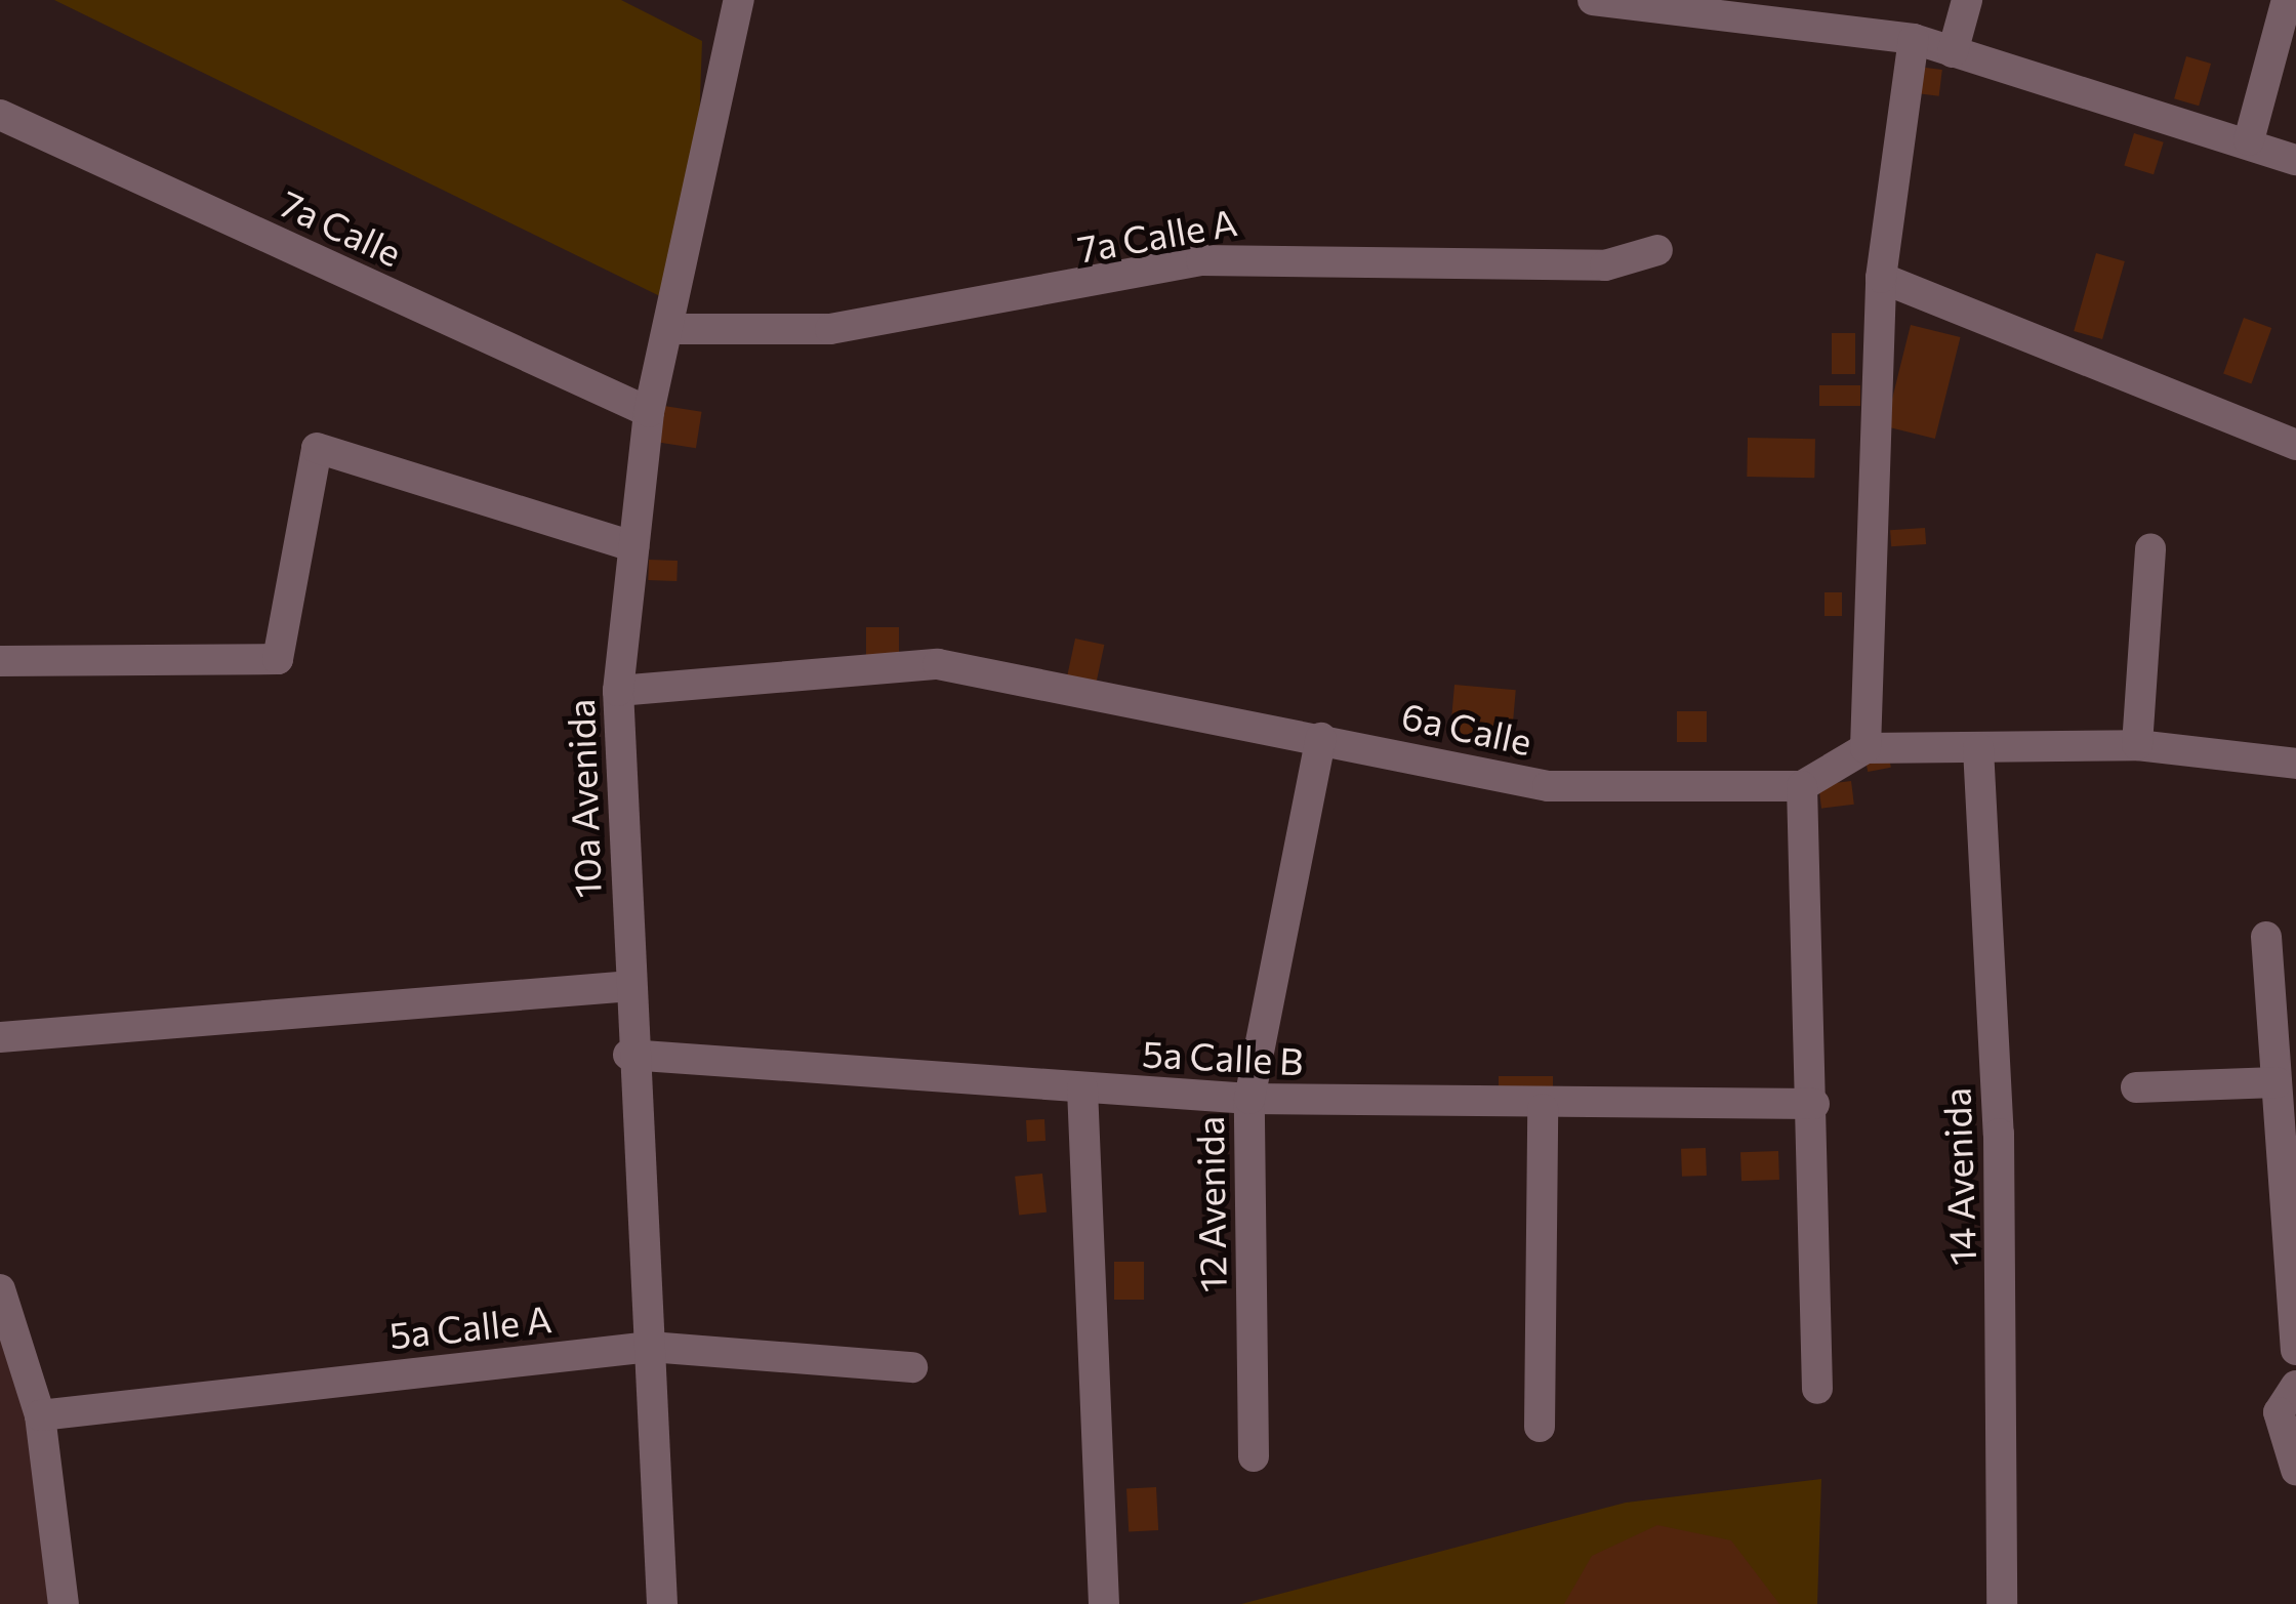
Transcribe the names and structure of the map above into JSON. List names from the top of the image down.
{
  "streets": {
    "street": [
      "7a Calle",
      "7a Calle A",
      "6a Calle",
      "10a Avenida",
      "5a Calle B",
      "14 Avenida",
      "12 Avenida",
      "5a Calle A"
    ]
  },
  "crossings": [
    ["7a Calle", "10a Avenida"],
    ["7a Calle A", "10a Avenida"],
    ["6a Calle", "10a Avenida"],
    ["6a Calle", "12 Avenida"],
    ["10a Avenida", "5a Calle B"],
    ["10a Avenida", "5a Calle A"],
    ["5a Calle B", "12 Avenida"]
  ]
}
